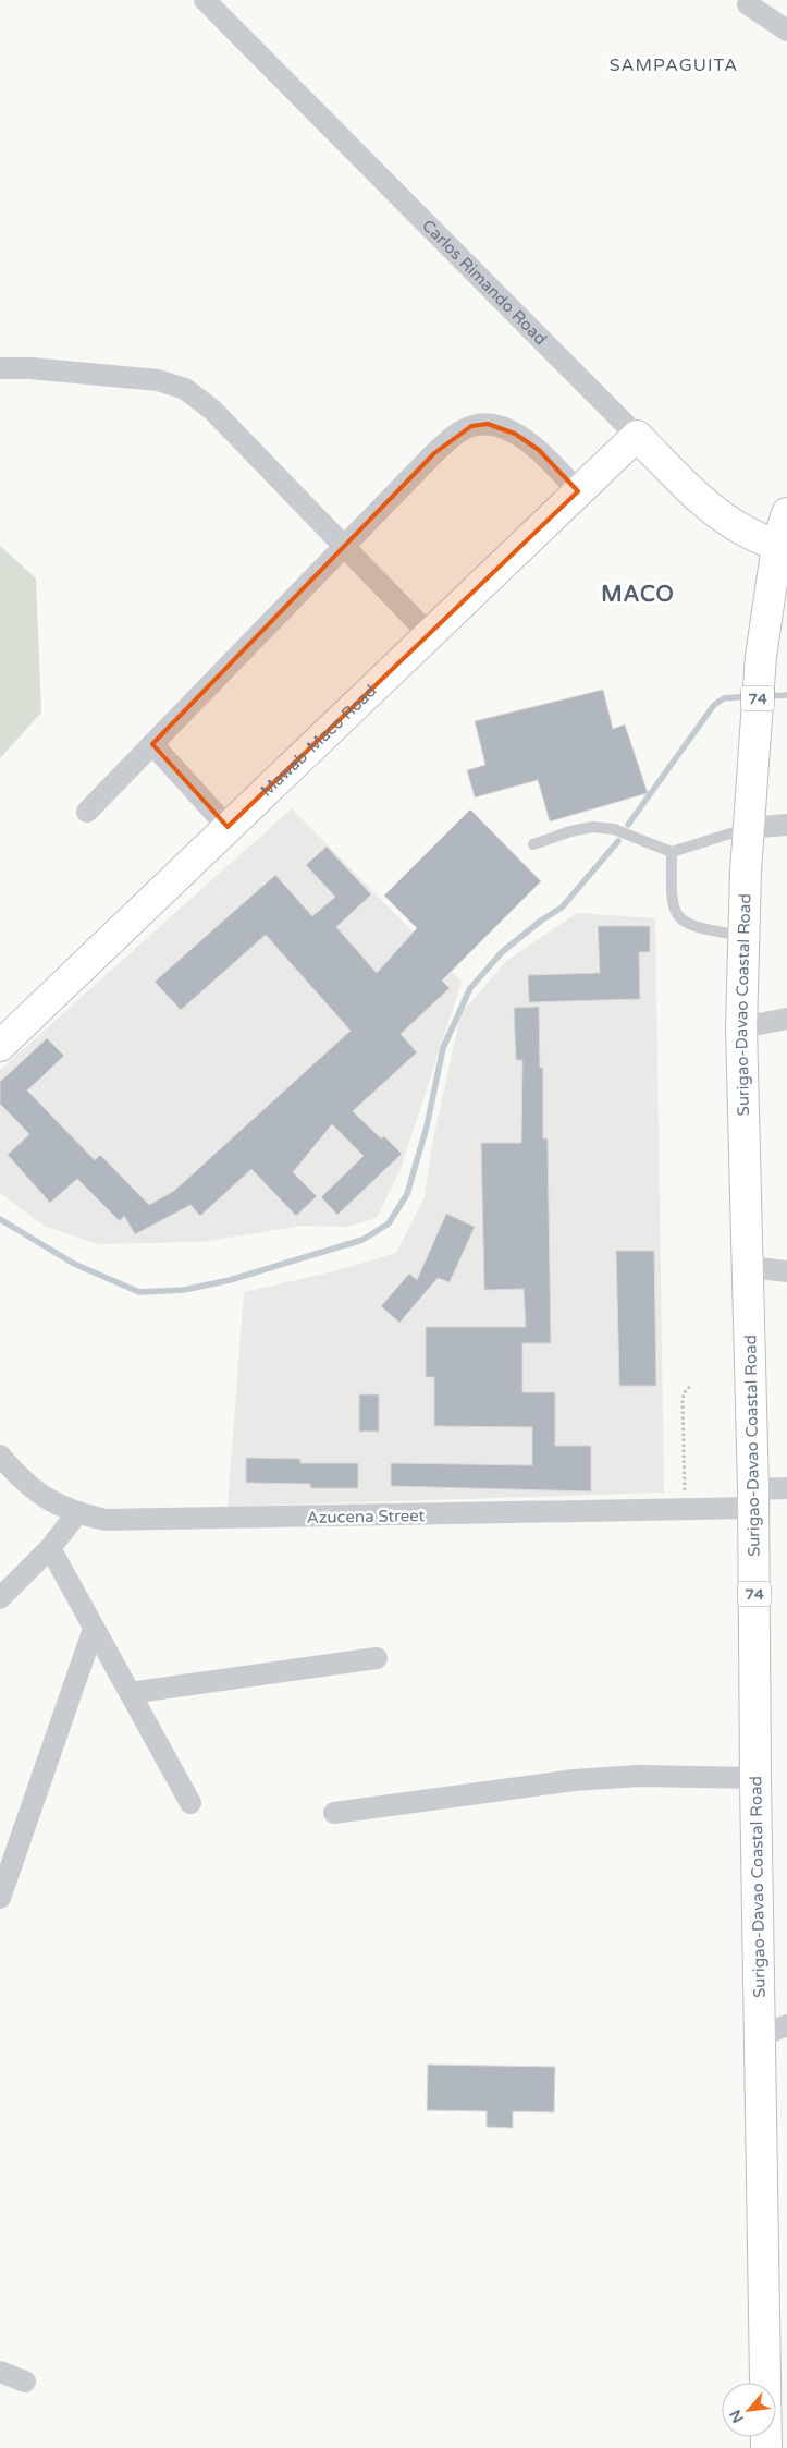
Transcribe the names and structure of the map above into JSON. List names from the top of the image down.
{
  "streets": {
    "main road": [
      "Carlos Rimando Road",
      "74",
      "Mawab-Maco Road",
      "Surigao-Davao Coastal Road"
    ],
    "street": ["Azucena Street"]
  },
  "crossings": [
    ["Carlos Rimando Road", "Mawab-Maco Road"],
    ["Carlos Rimando Road", "Surigao-Davao Coastal Road"],
    ["Surigao-Davao Coastal Road", "Azucena Street"]
  ],
  "districts": ["SAMPAGUITA", "MACO"],
  "north": "bottom left"
}
